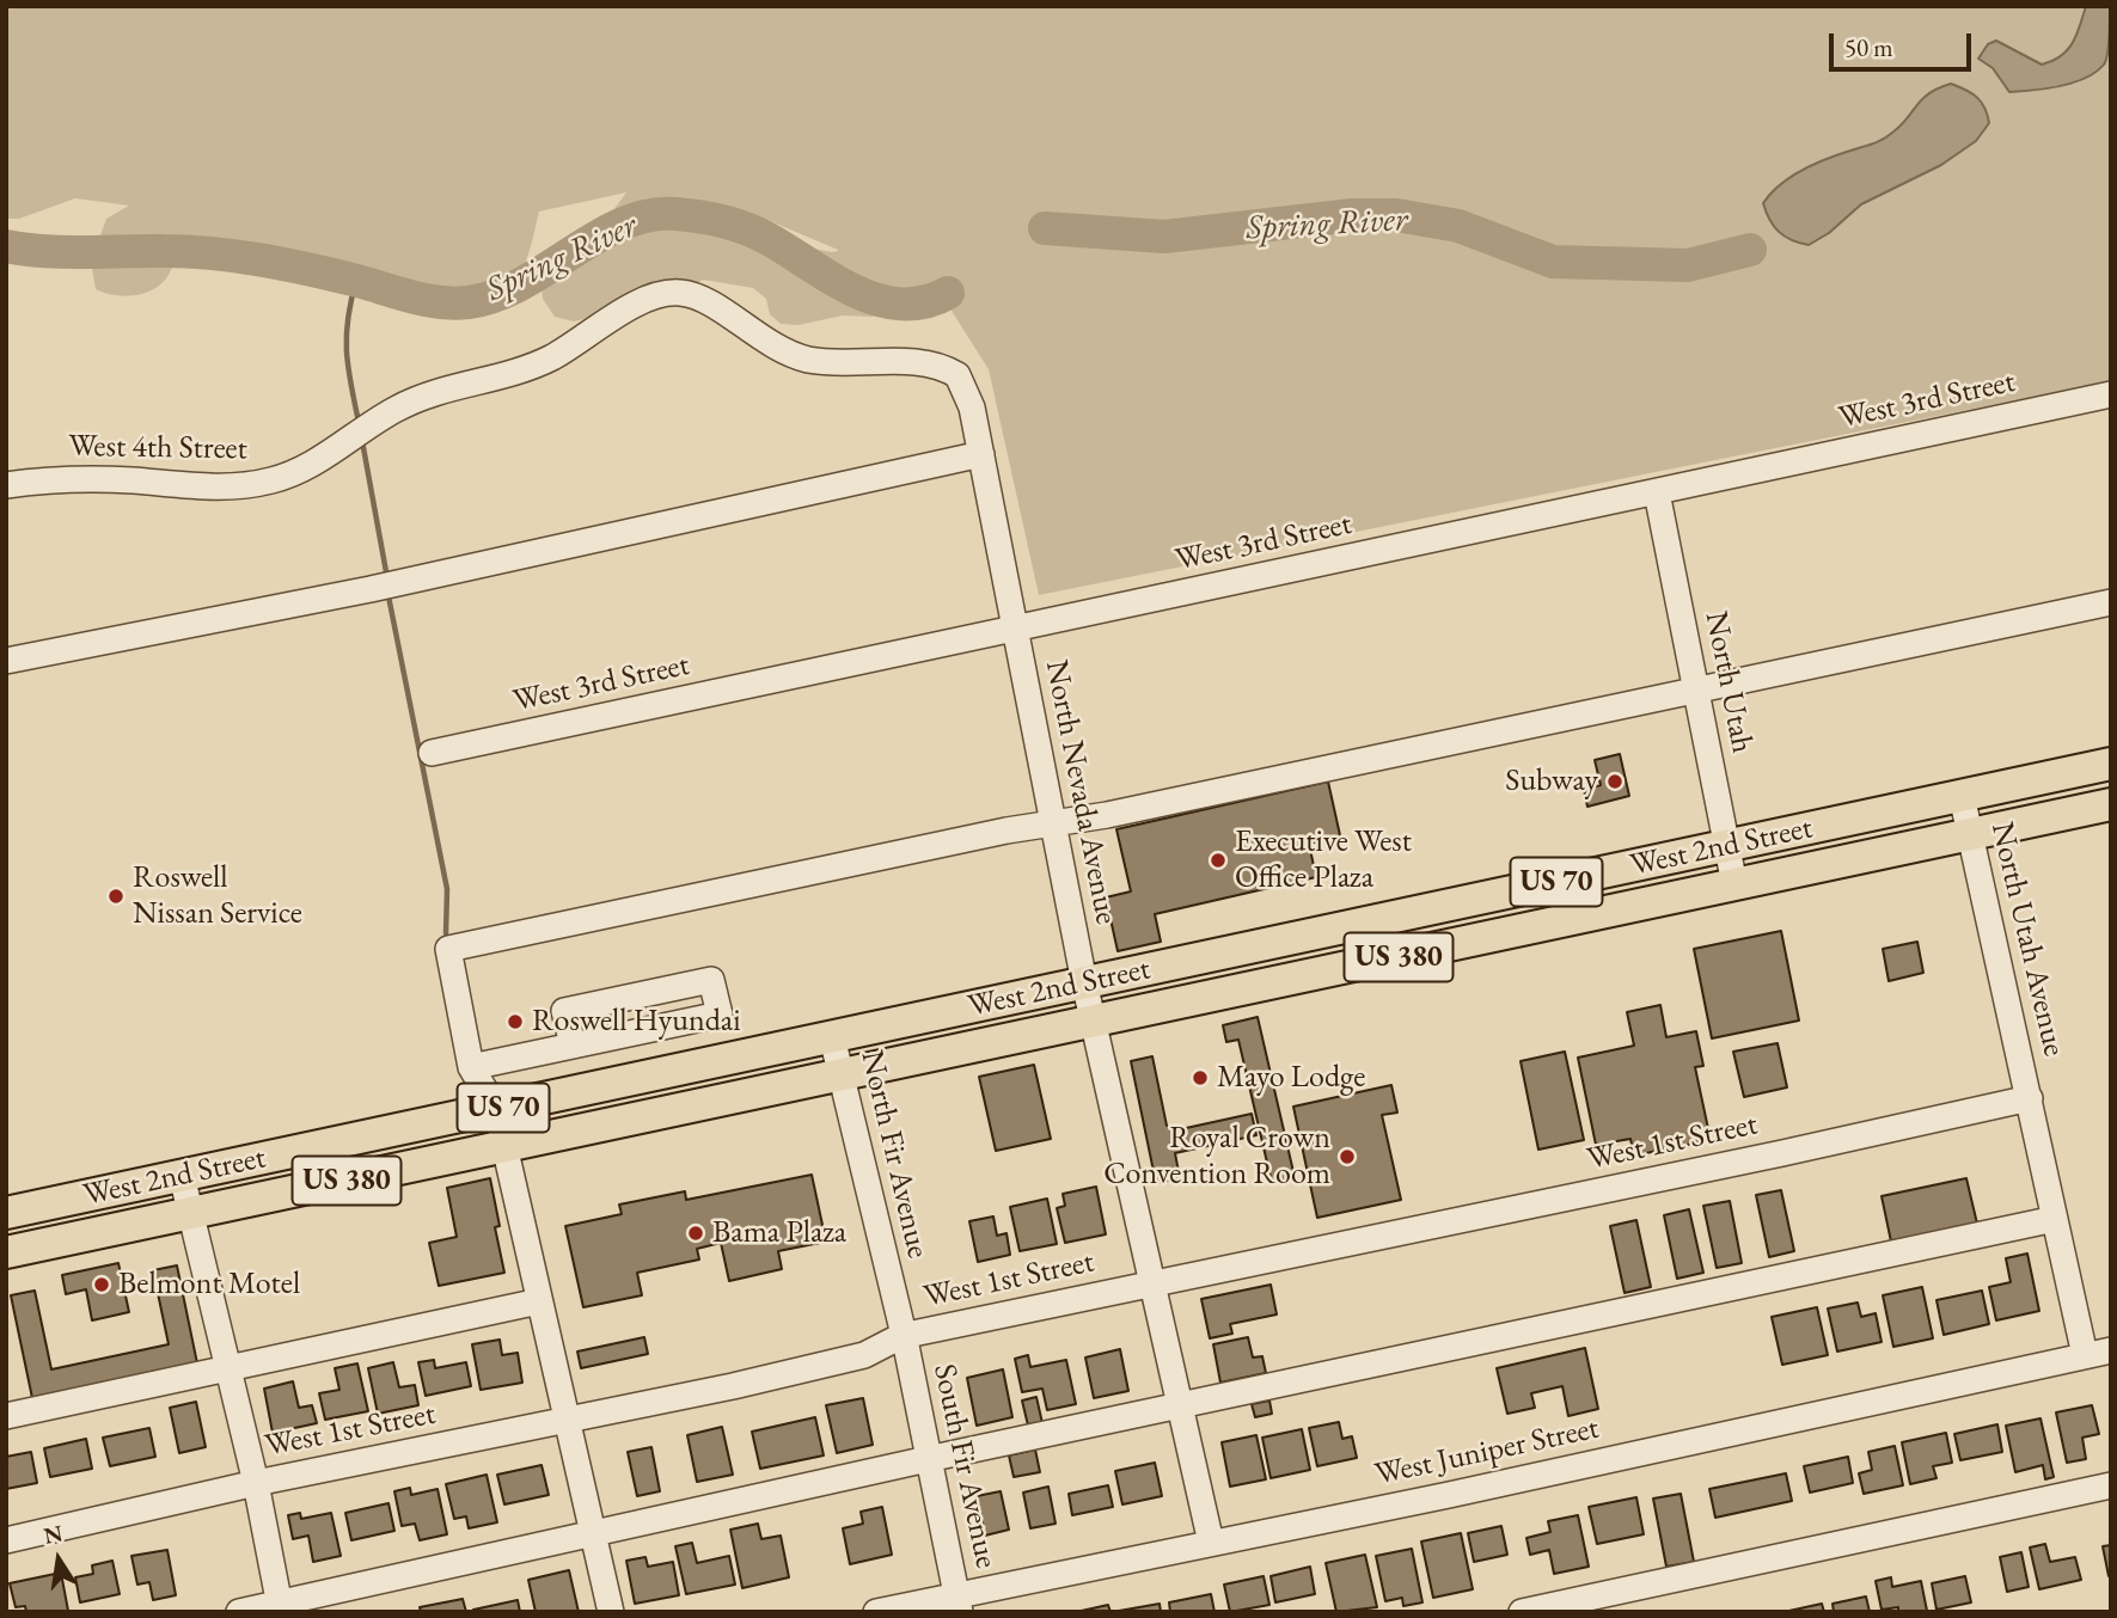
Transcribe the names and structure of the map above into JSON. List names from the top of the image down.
{
  "streets": {
    "main road": ["West 2nd Street", "US 70", "US 380"],
    "street": [
      "West 3rd Street",
      "West 4th Street",
      "North Utah",
      "North Nevada Avenue",
      "North Utah Avenue",
      "West 1st Street",
      "North Fir Avenue",
      "West Juniper Street",
      "South Fir Avenue"
    ]
  },
  "crossings": [
    ["West 3rd Street", "North Utah"],
    ["West 3rd Street", "North Nevada Avenue"],
    ["West 4th Street", "North Nevada Avenue"],
    ["North Utah", "West 2nd Street"],
    ["North Nevada Avenue", "West 2nd Street"],
    ["North Nevada Avenue", "West 1st Street"],
    ["North Nevada Avenue", "West Juniper Street"],
    ["West 2nd Street", "North Utah Avenue"],
    ["West 2nd Street", "North Fir Avenue"],
    ["North Utah Avenue", "West 1st Street"],
    ["North Utah Avenue", "West Juniper Street"],
    ["West 1st Street", "North Fir Avenue"],
    ["West 1st Street", "South Fir Avenue"],
    ["North Fir Avenue", "South Fir Avenue"],
    ["West Juniper Street", "South Fir Avenue"]
  ],
  "water": ["Spring River"],
  "places": [
    "Subway",
    "Executive West Office Plaza",
    "Roswell Nissan Service",
    "Roswell Hyundai",
    "Mayo Lodge",
    "Royal Crown Convention Room",
    "Bama Plaza",
    "Belmont Motel"
  ],
  "scale_bar": "50 m",
  "north": "top"
}
